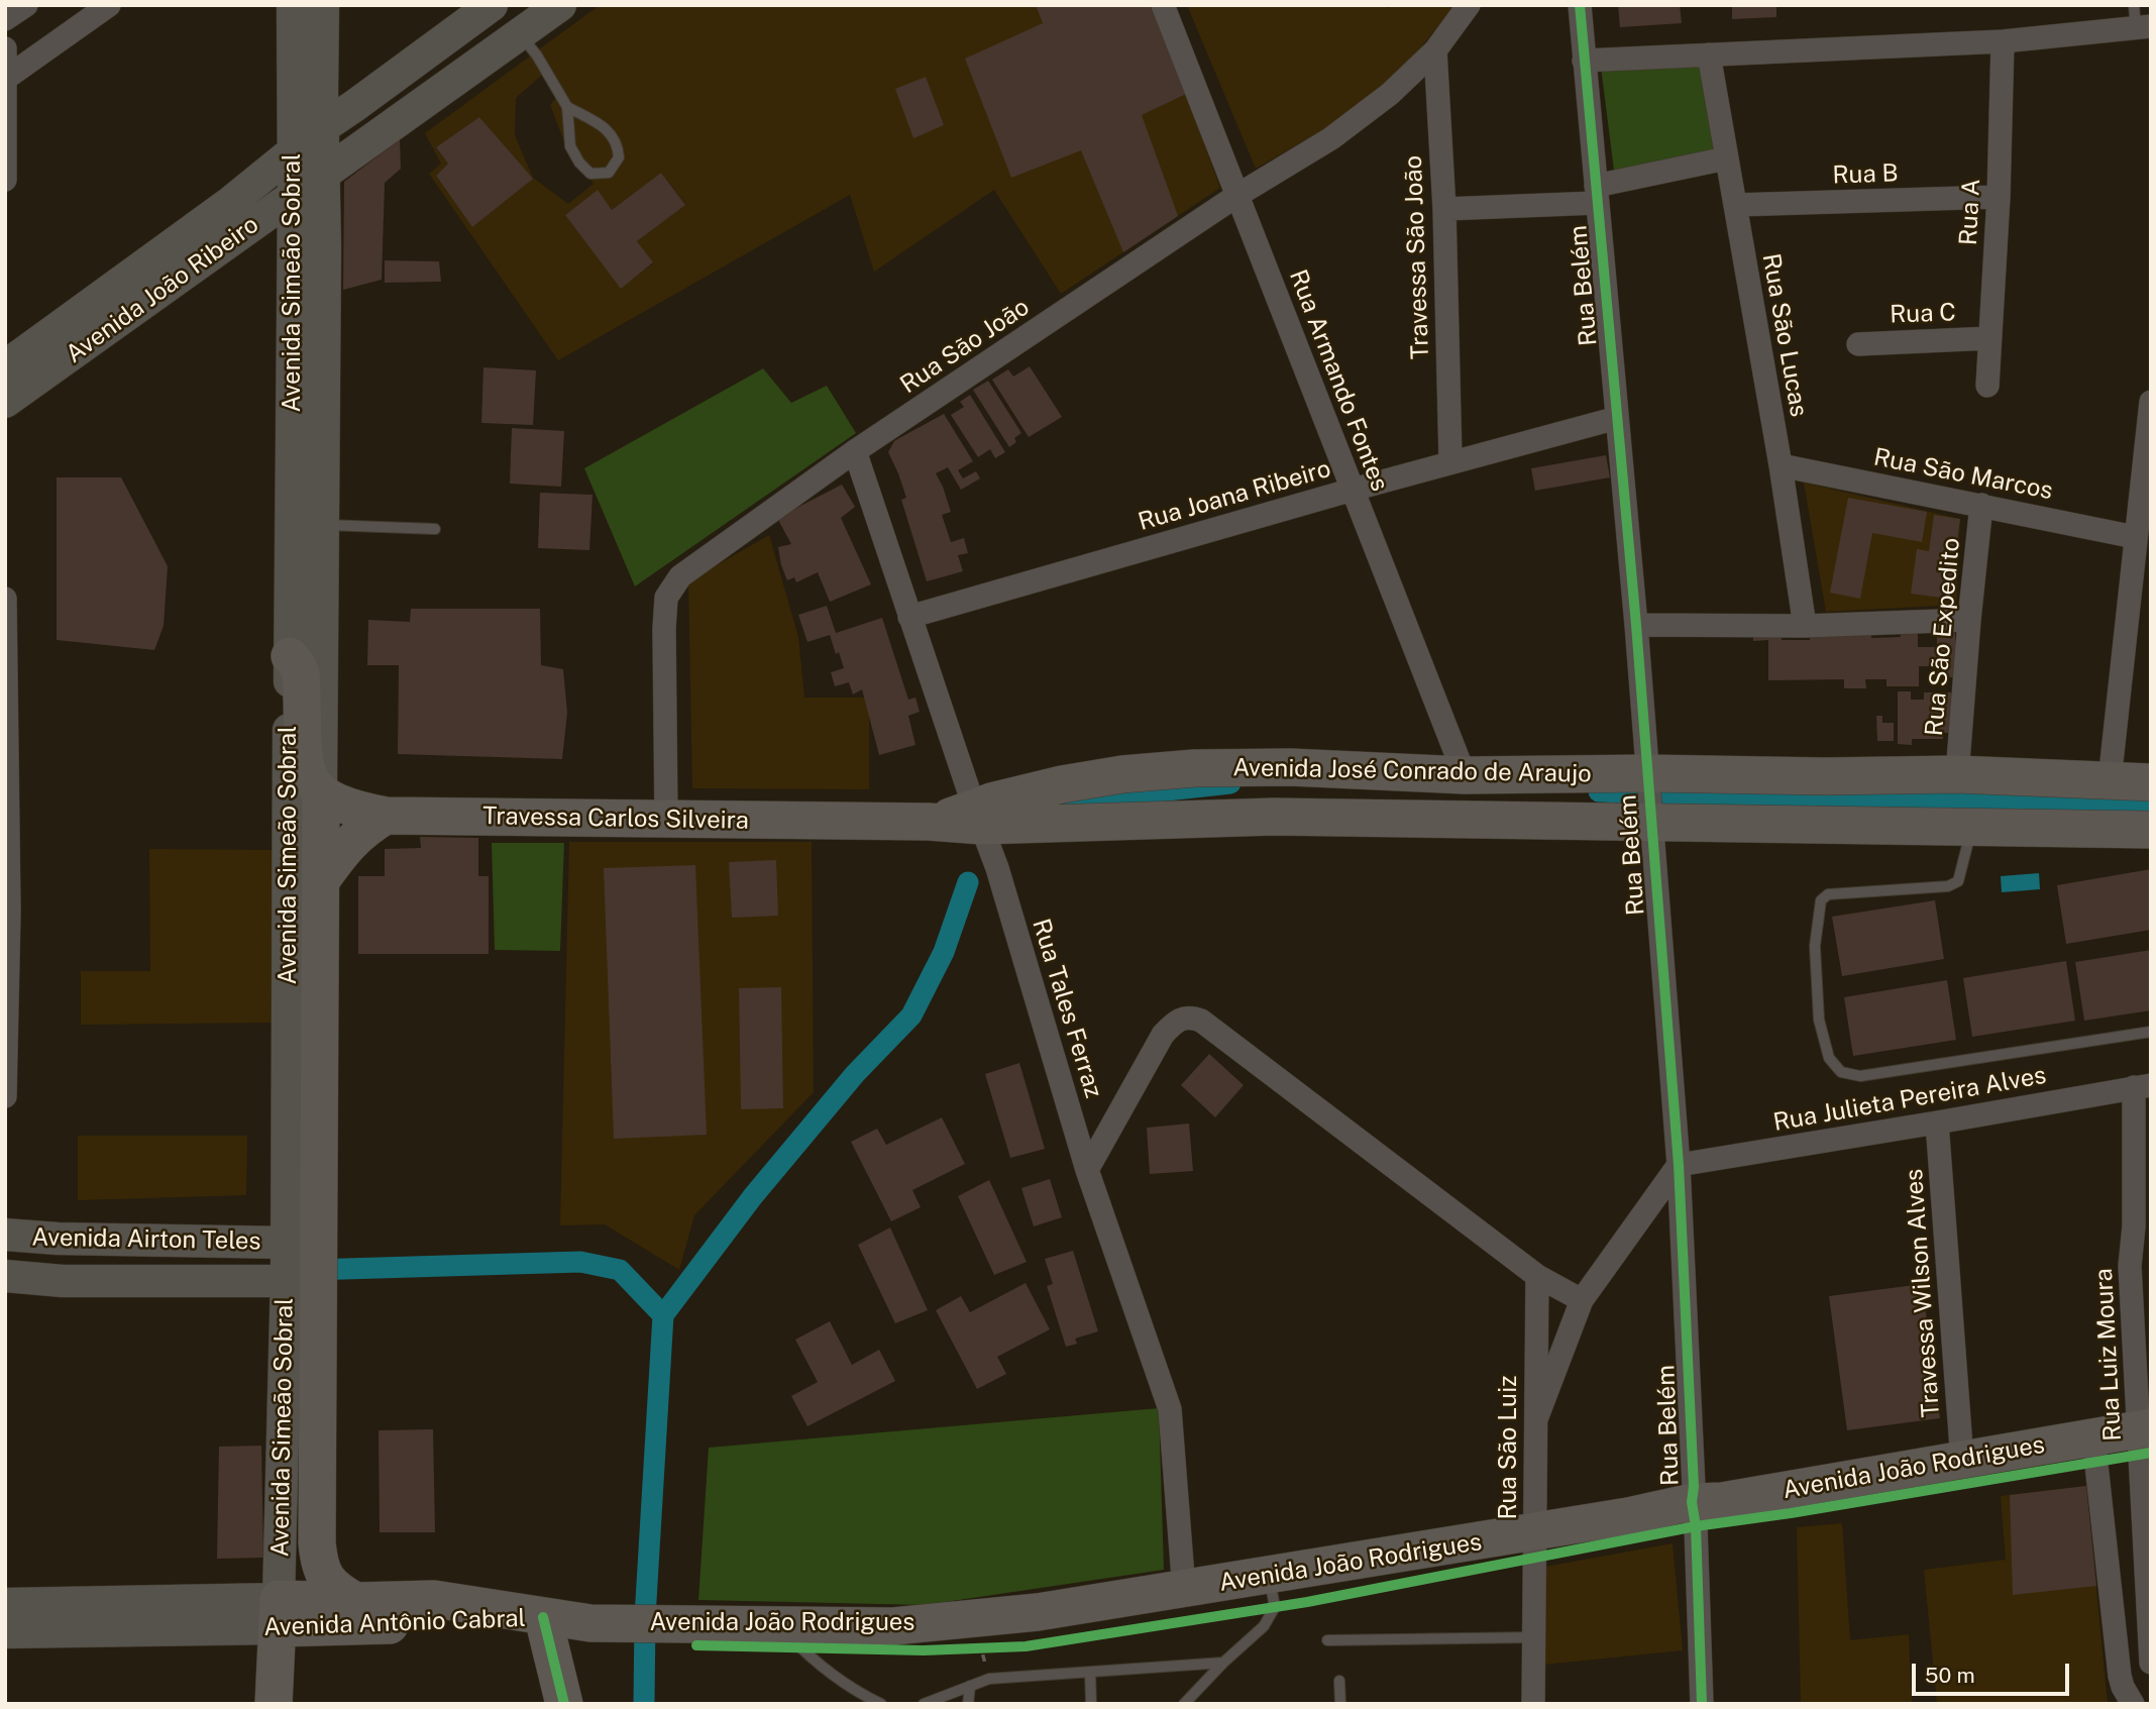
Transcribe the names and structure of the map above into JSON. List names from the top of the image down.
{
  "streets": {
    "main road": [
      "Avenida Simeão Sobral",
      "Avenida João Ribeiro",
      "Avenida José Conrado de Araujo",
      "Travessa Carlos Silveira",
      "Avenida Airton Teles",
      "Avenida João Rodrigues",
      "Avenida Antônio Cabral"
    ],
    "street": [
      "Rua B",
      "Rua A",
      "Travessa São João",
      "Rua Belém",
      "Rua C",
      "Rua São Lucas",
      "Rua São João",
      "Rua Armando Fontes",
      "Rua São Marcos",
      "Rua Joana Ribeiro",
      "Rua São Expedito",
      "Rua Tales Ferraz",
      "Rua Julieta Pereira Alves",
      "Travessa Wilson Alves",
      "Rua Luiz Moura",
      "Rua São Luiz"
    ]
  },
  "crossings": [
    ["Rua B", "Rua A"],
    ["Rua B", "Rua São Lucas"],
    ["Rua A", "Rua C"],
    ["Travessa São João", "Rua São João"],
    ["Travessa São João", "Rua Joana Ribeiro"],
    ["Avenida Simeão Sobral", "Avenida João Ribeiro"],
    ["Avenida Simeão Sobral", "Travessa Carlos Silveira"],
    ["Avenida Simeão Sobral", "Avenida Airton Teles"],
    ["Avenida Simeão Sobral", "Avenida Antônio Cabral"],
    ["Rua Belém", "Rua Joana Ribeiro"],
    ["Rua Belém", "Avenida José Conrado de Araujo"],
    ["Rua Belém", "Rua Julieta Pereira Alves"],
    ["Rua Belém", "Avenida João Rodrigues"],
    ["Rua São Lucas", "Rua São Marcos"],
    ["Rua São João", "Rua Armando Fontes"],
    ["Rua São João", "Travessa Carlos Silveira"],
    ["Rua São João", "Rua Tales Ferraz"],
    ["Rua Armando Fontes", "Rua Joana Ribeiro"],
    ["Rua Armando Fontes", "Avenida José Conrado de Araujo"],
    ["Rua São Marcos", "Rua São Expedito"],
    ["Rua Joana Ribeiro", "Rua Tales Ferraz"],
    ["Rua São Expedito", "Avenida José Conrado de Araujo"],
    ["Avenida José Conrado de Araujo", "Travessa Carlos Silveira"],
    ["Avenida José Conrado de Araujo", "Rua Tales Ferraz"],
    ["Travessa Carlos Silveira", "Rua Tales Ferraz"],
    ["Rua Tales Ferraz", "Avenida João Rodrigues"],
    ["Rua Julieta Pereira Alves", "Travessa Wilson Alves"],
    ["Rua Julieta Pereira Alves", "Rua Luiz Moura"],
    ["Travessa Wilson Alves", "Avenida João Rodrigues"],
    ["Rua Luiz Moura", "Avenida João Rodrigues"],
    ["Rua São Luiz", "Avenida João Rodrigues"],
    ["Avenida João Rodrigues", "Avenida Antônio Cabral"]
  ],
  "scale_bar": "50 m"
}
